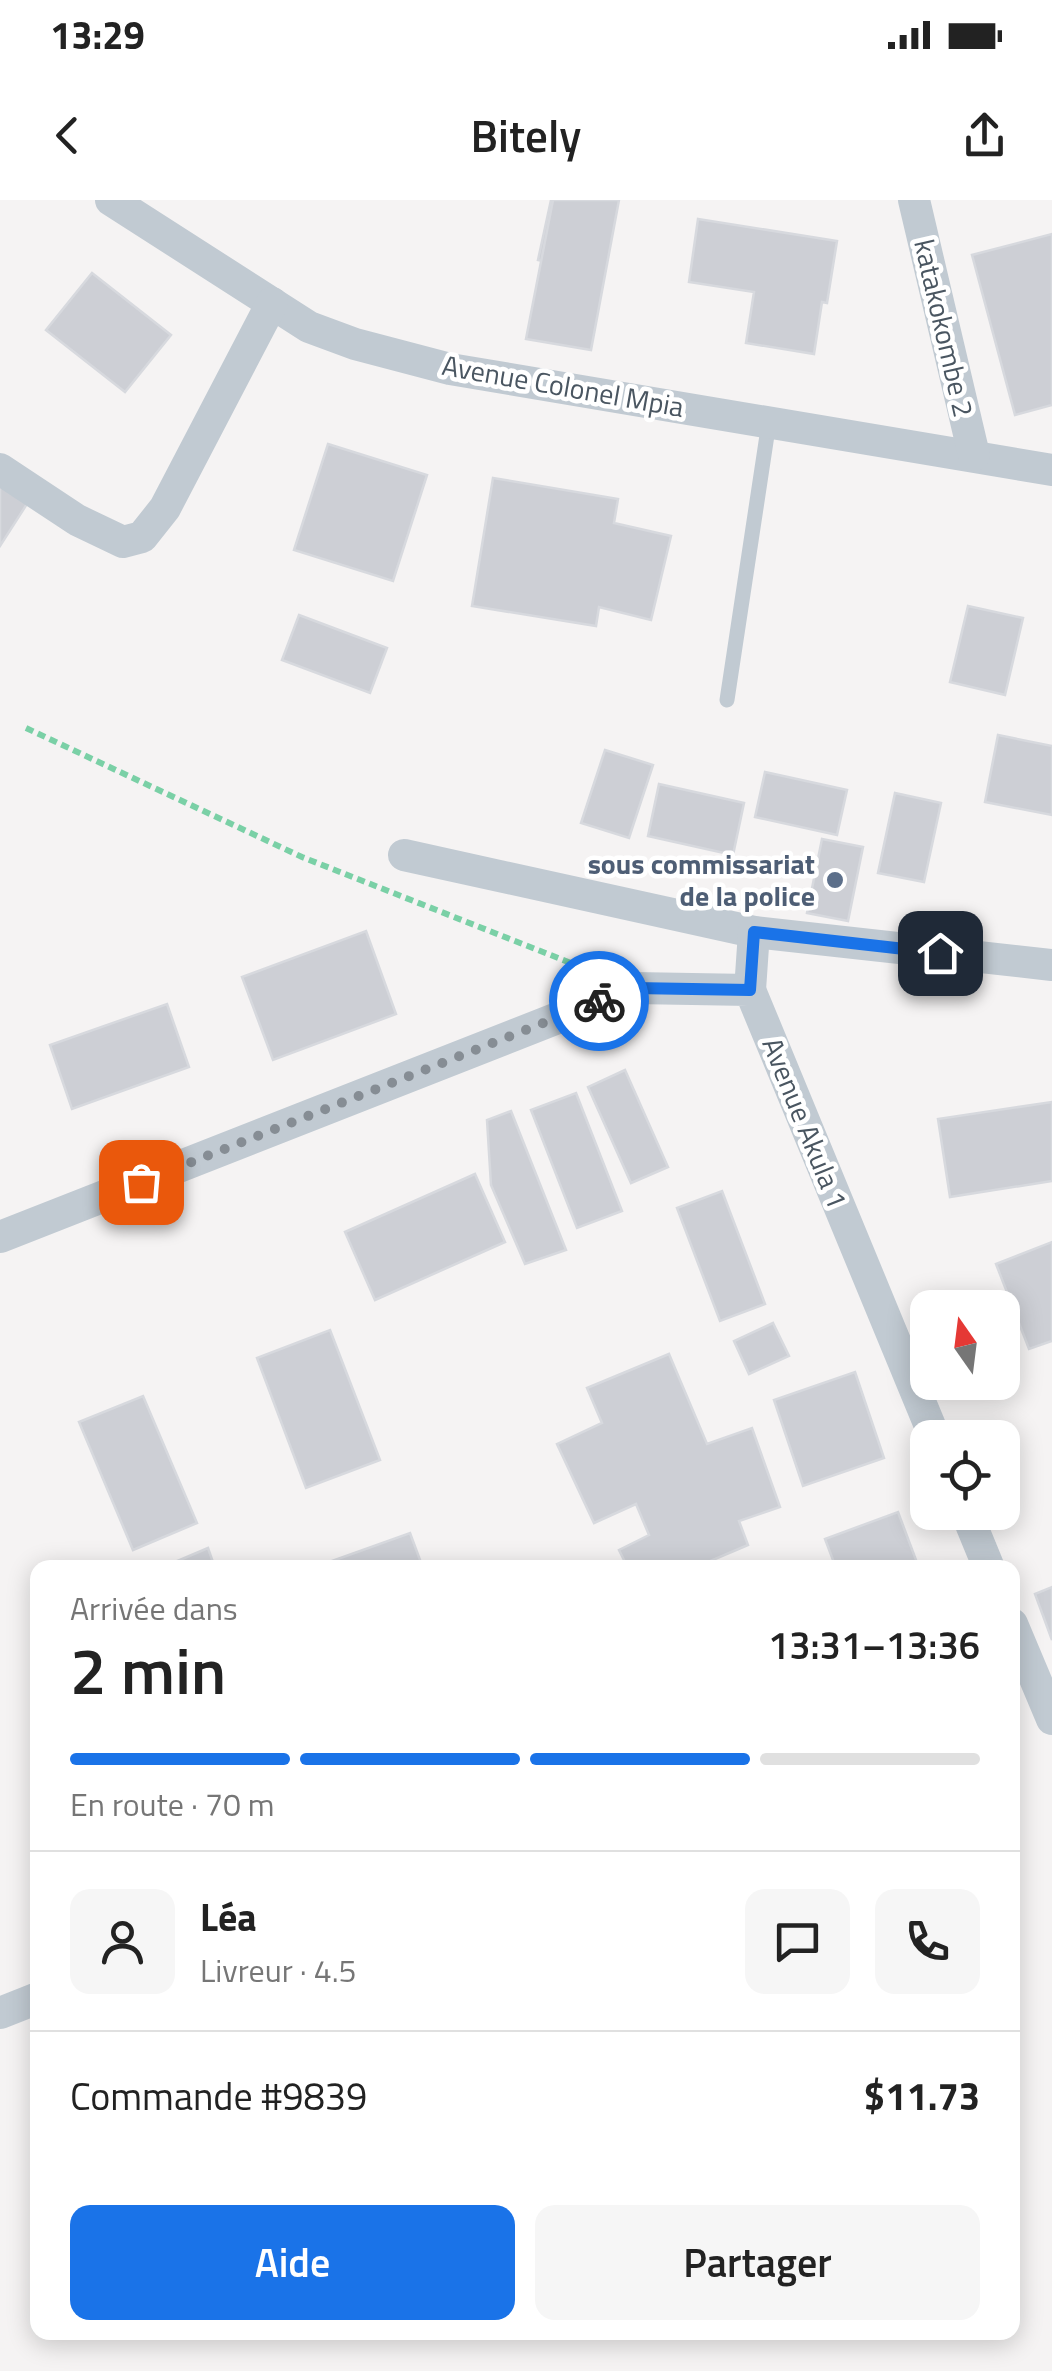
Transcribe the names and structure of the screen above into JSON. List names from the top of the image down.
{
  "streets": {
    "street": ["katakokombe 2", "Avenue Colonel Mpia", "Avenue Akula 1"]
  },
  "crossings": [
    ["katakokombe 2", "Avenue Colonel Mpia"]
  ],
  "places": ["sous commissariat de la police"],
  "north": "top",
  "page": {
    "status": "13:29",
    "header": "Bitely",
    "heading": ["2 min", "Arrivée dans", "13:31–13:36"],
    "panel": [
      "Léa",
      "Livreur · 4.5",
      "Commande #9839",
      "$11.73"
    ],
    "bar": "En route · 70 m",
    "buttons": ["Aide", "Partager"]
  }
}
